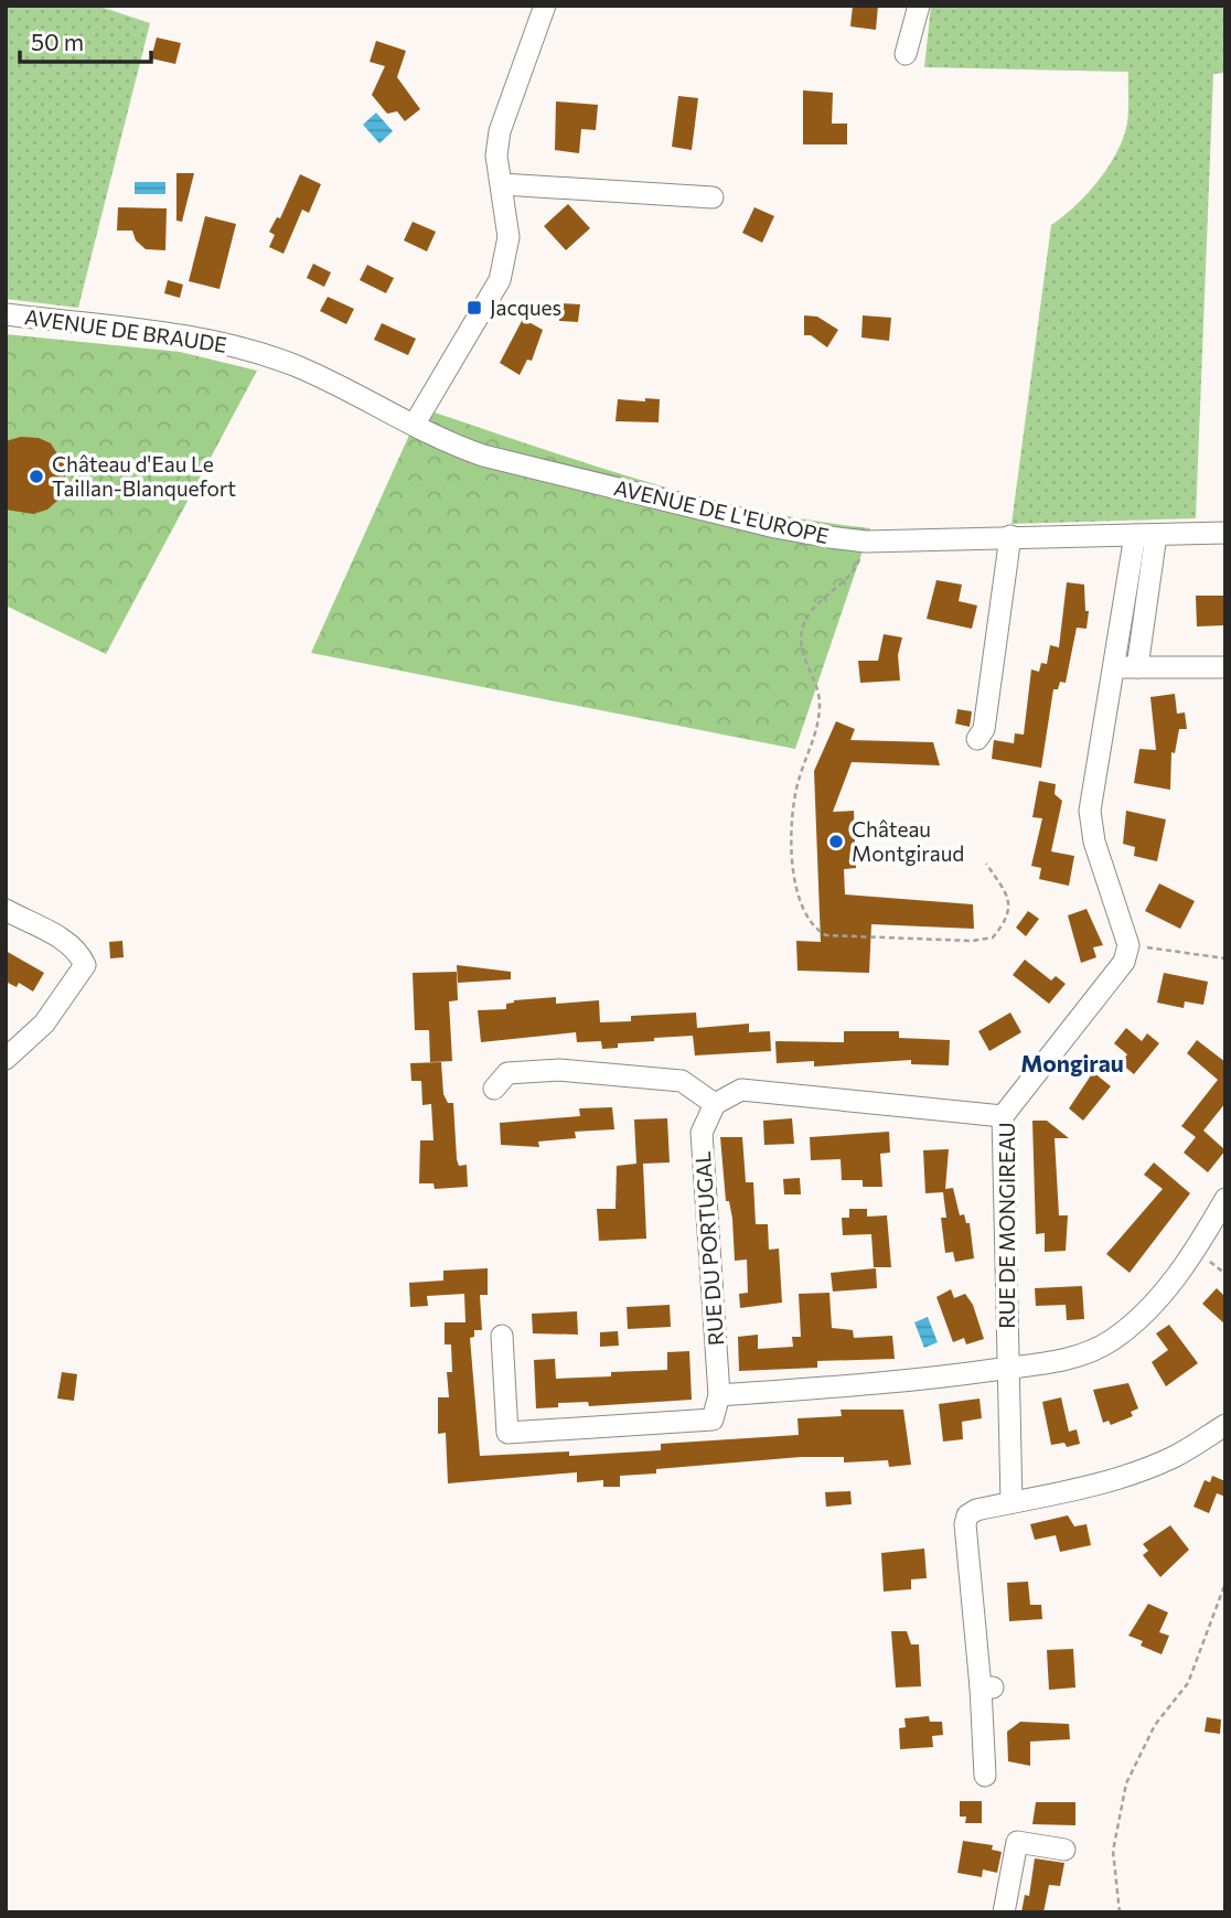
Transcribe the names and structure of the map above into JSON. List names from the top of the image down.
{
  "streets": {
    "street": [
      "AVENUE DE BRAUDE",
      "AVENUE DE L'EUROPE",
      "RUE DE MONGIREAU",
      "RUE DU PORTUGAL"
    ]
  },
  "crossings": [
    ["AVENUE DE BRAUDE", "AVENUE DE L'EUROPE"]
  ],
  "districts": ["Mongirau"],
  "places": {
    "transit": ["Jacques"],
    "other": ["Château d'Eau Le Taillan-Blanquefort", "Château Montgiraud"]
  },
  "scale_bar": "50 m"
}
